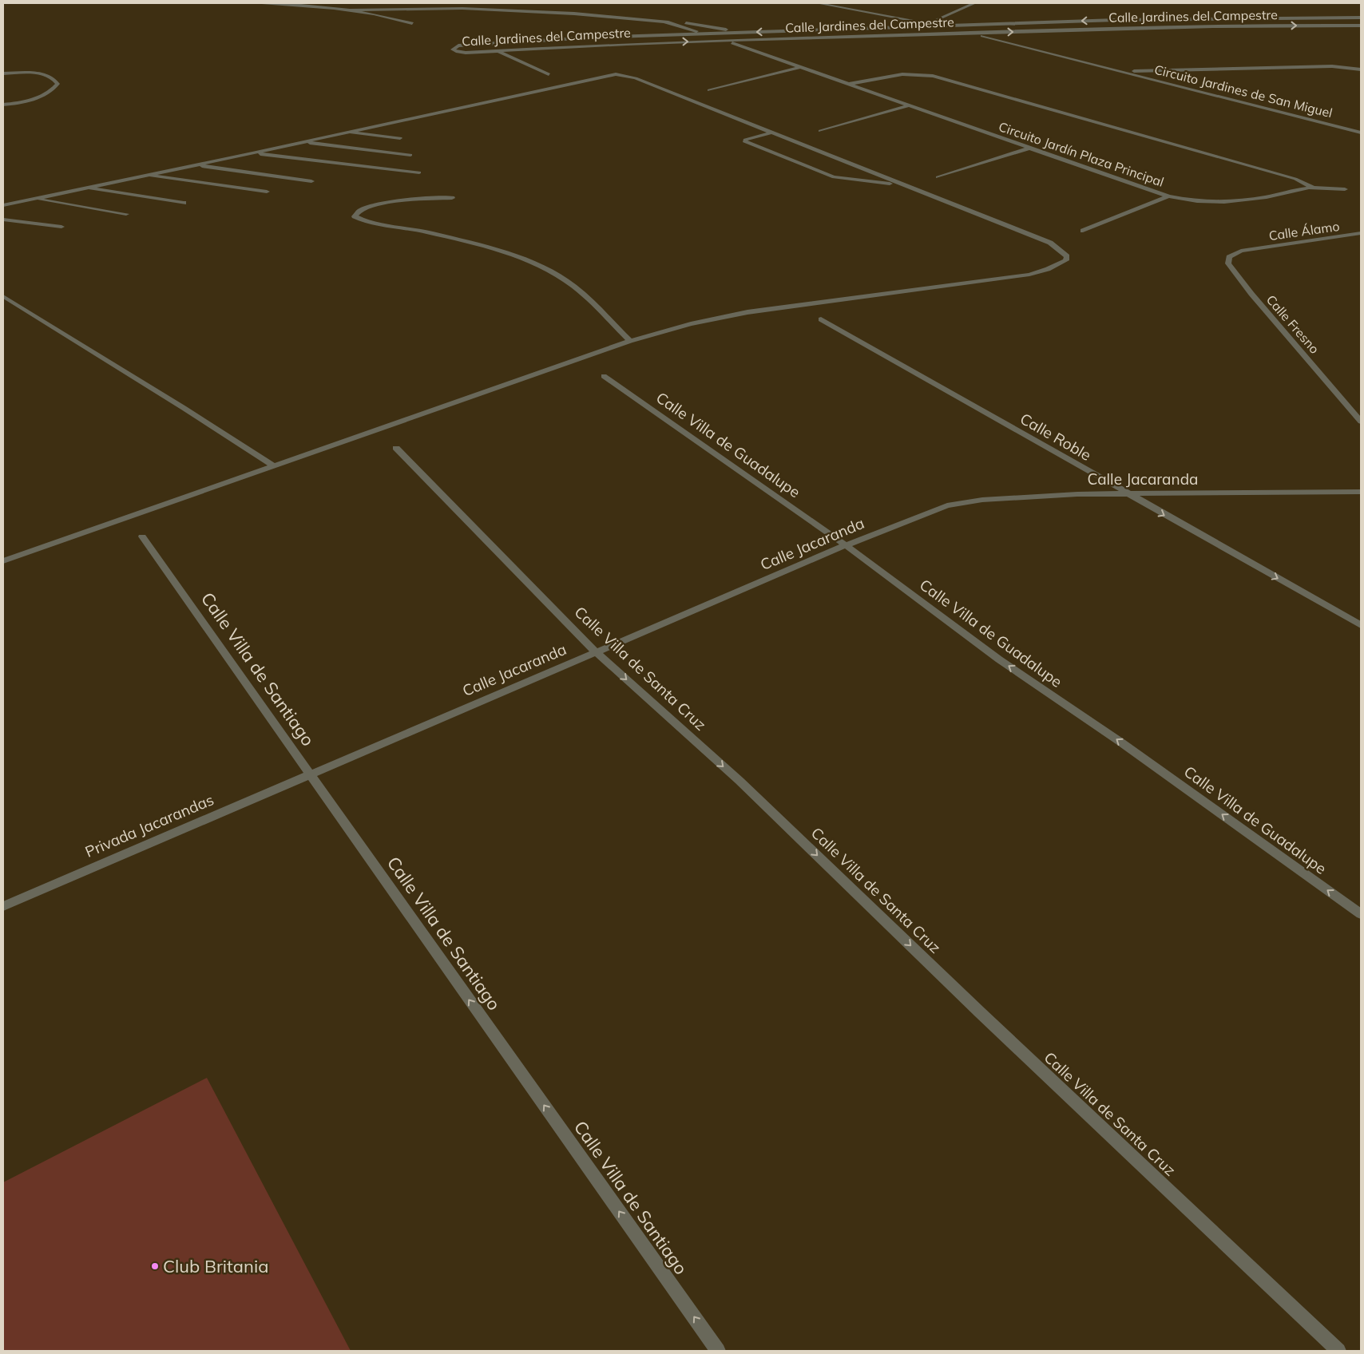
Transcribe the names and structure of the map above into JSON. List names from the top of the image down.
{
  "streets": {
    "street": [
      "Calle Jardines del Campestre",
      "Circuito Jardines de San Miguel",
      "Circuito Jardín Plaza Principal",
      "Calle Álamo",
      "Calle Fresno",
      "Calle Roble",
      "Calle Villa de Guadalupe",
      "Calle Jacaranda",
      "Calle Villa de Santa Cruz",
      "Calle Villa de Santiago",
      "Privada Jacarandas"
    ]
  },
  "crossings": [
    ["Calle Jardines del Campestre", "Circuito Jardines de San Miguel"],
    ["Calle Jardines del Campestre", "Circuito Jardín Plaza Principal"],
    ["Calle Álamo", "Calle Fresno"],
    ["Calle Roble", "Calle Jacaranda"],
    ["Calle Villa de Guadalupe", "Calle Jacaranda"],
    ["Calle Jacaranda", "Calle Villa de Santa Cruz"],
    ["Calle Jacaranda", "Calle Villa de Santiago"],
    ["Calle Jacaranda", "Privada Jacarandas"],
    ["Calle Villa de Santiago", "Privada Jacarandas"]
  ],
  "one_way": [
    "Calle Roble",
    "Calle Villa de Guadalupe",
    "Calle Villa de Santa Cruz",
    "Calle Villa de Santiago"
  ],
  "places": ["Club Britania"]
}
